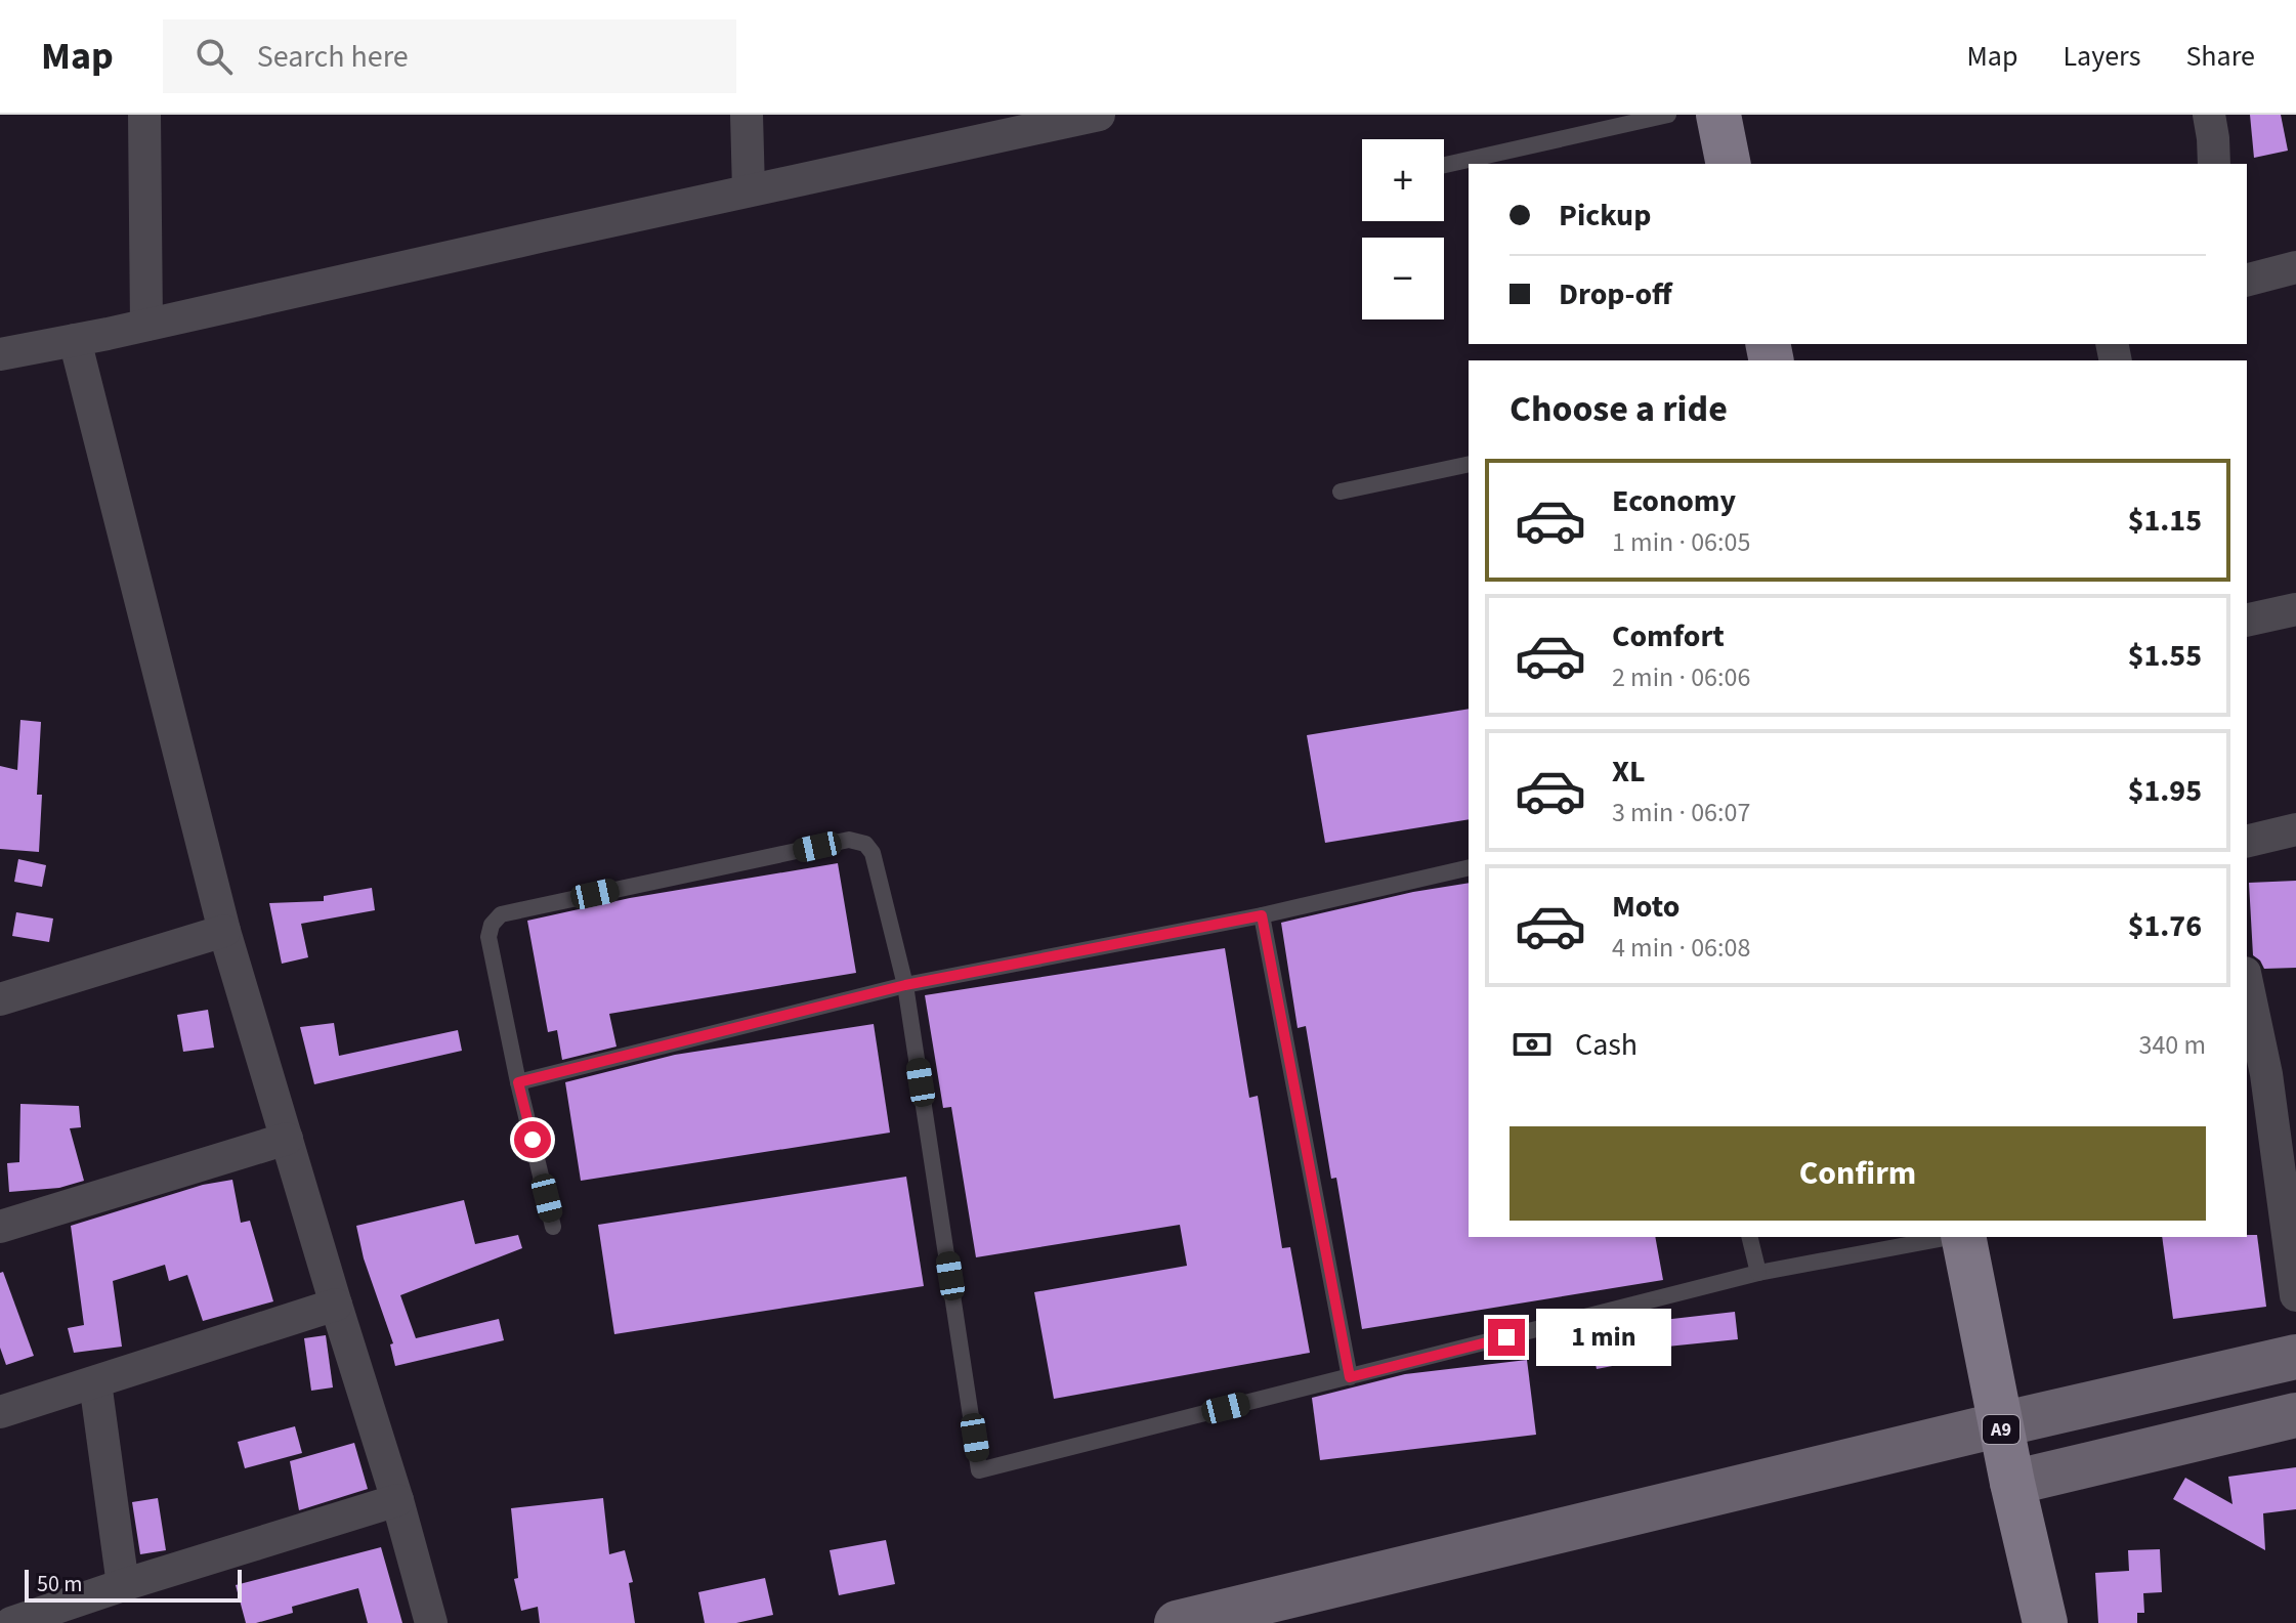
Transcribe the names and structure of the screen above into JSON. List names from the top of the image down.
{
  "streets": {
    "main road": ["A9"]
  },
  "scale_bar": "50 m",
  "page": {
    "header": "Map",
    "search": "Search here",
    "nav": ["Map", "Layers", "Share"],
    "map_buttons": ["+", "−"],
    "banner": ["Pickup", "Drop-off"],
    "heading": "Choose a ride",
    "list": [
      {
        "name": "Economy",
        "note": "1 min · 06:05",
        "value": "$1.15"
      },
      {
        "name": "Comfort",
        "note": "2 min · 06:06",
        "value": "$1.55"
      },
      {
        "name": "XL",
        "note": "3 min · 06:07",
        "value": "$1.95"
      },
      {
        "name": "Moto",
        "note": "4 min · 06:08",
        "value": "$1.76"
      }
    ],
    "pay": ["Cash", "340 m"],
    "buttons": "Confirm",
    "bubble": "1 min",
    "scale": "50 m"
  }
}
